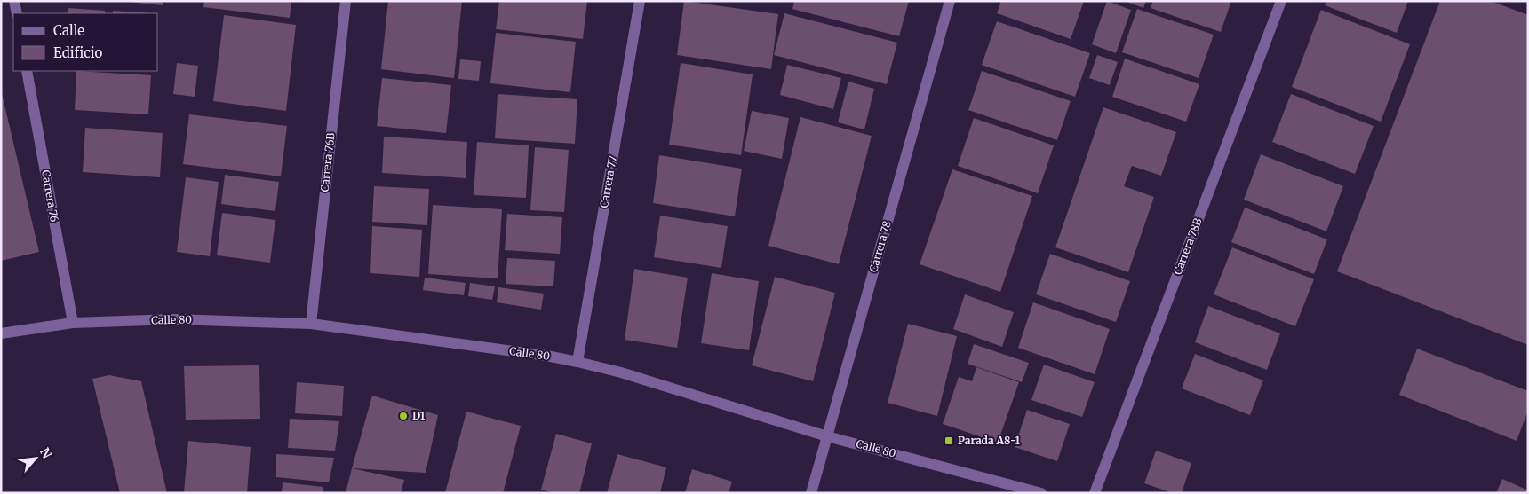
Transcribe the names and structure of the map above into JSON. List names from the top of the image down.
{
  "streets": {
    "street": [
      "Carrera 76B",
      "Carrera 77",
      "Carrera 76",
      "Carrera 78",
      "Carrera 78B",
      "Calle 80"
    ]
  },
  "crossings": [
    ["Carrera 76B", "Calle 80"],
    ["Carrera 77", "Calle 80"],
    ["Carrera 76", "Calle 80"],
    ["Carrera 78", "Calle 80"]
  ],
  "places": {
    "other": ["D1"],
    "transit": ["Parada A8-1"]
  },
  "legend": ["Calle", "Edificio"],
  "north": "top right"
}
